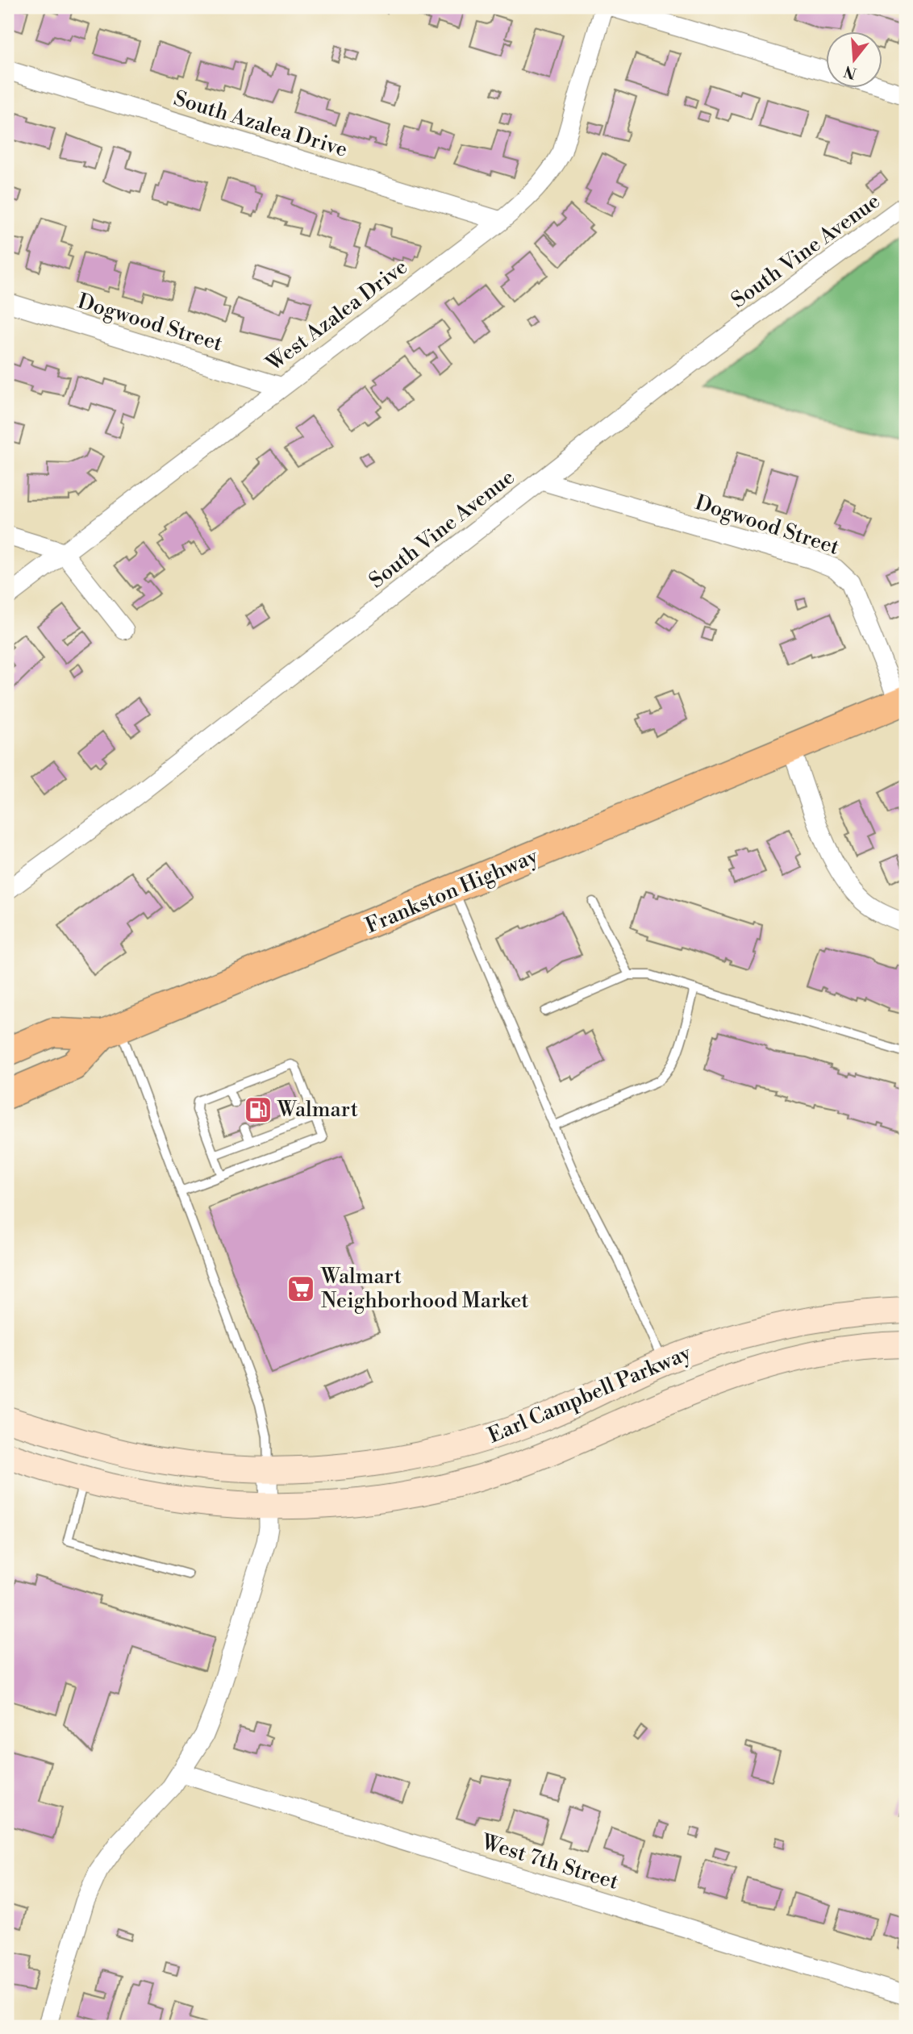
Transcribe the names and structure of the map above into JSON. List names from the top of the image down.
{
  "streets": {
    "main road": ["Frankston Highway", "Earl Campbell Parkway"],
    "street": [
      "South Azalea Drive",
      "South Vine Avenue",
      "West Azalea Drive",
      "Dogwood Street",
      "West 7th Street"
    ]
  },
  "crossings": [
    ["South Azalea Drive", "West Azalea Drive"],
    ["South Vine Avenue", "Dogwood Street"],
    ["West Azalea Drive", "Dogwood Street"],
    ["Dogwood Street", "Frankston Highway"]
  ],
  "places": {
    "fuel station": ["Walmart"],
    "supermarket": ["Walmart Neighborhood Market"]
  },
  "north": "bottom"
}
